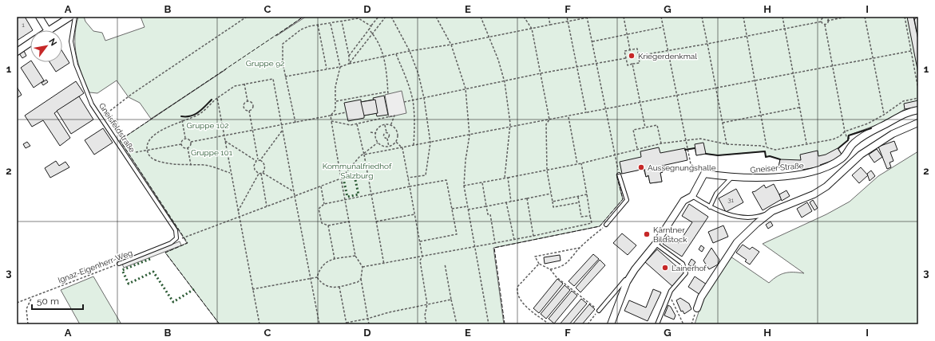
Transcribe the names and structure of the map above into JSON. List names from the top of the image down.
{
  "streets": {
    "street": ["Gneiser Straße"],
    "lane": ["Gneisfeldstraße", "Ignaz-Eigenherr-Weg"]
  },
  "crossings": [
    ["Gneisfeldstraße", "Ignaz-Eigenherr-Weg"]
  ],
  "parks": [
    "Gruppe 92",
    "Gruppe 102",
    "Gruppe 101",
    "Kommunalfriedhof Salzburg"
  ],
  "places": [
    "Kriegerdenkmal",
    "Aussegnungshalle",
    "Kärntner Bildstock",
    "Lainerhof"
  ],
  "house_numbers": ["1", "31"],
  "scale_bar": "50 m",
  "north": "top right",
  "grid": {
    "columns": [
      "A",
      "B",
      "C",
      "D",
      "E",
      "F",
      "G",
      "H",
      "I"
    ],
    "rows": ["1", "2", "3"]
  }
}
